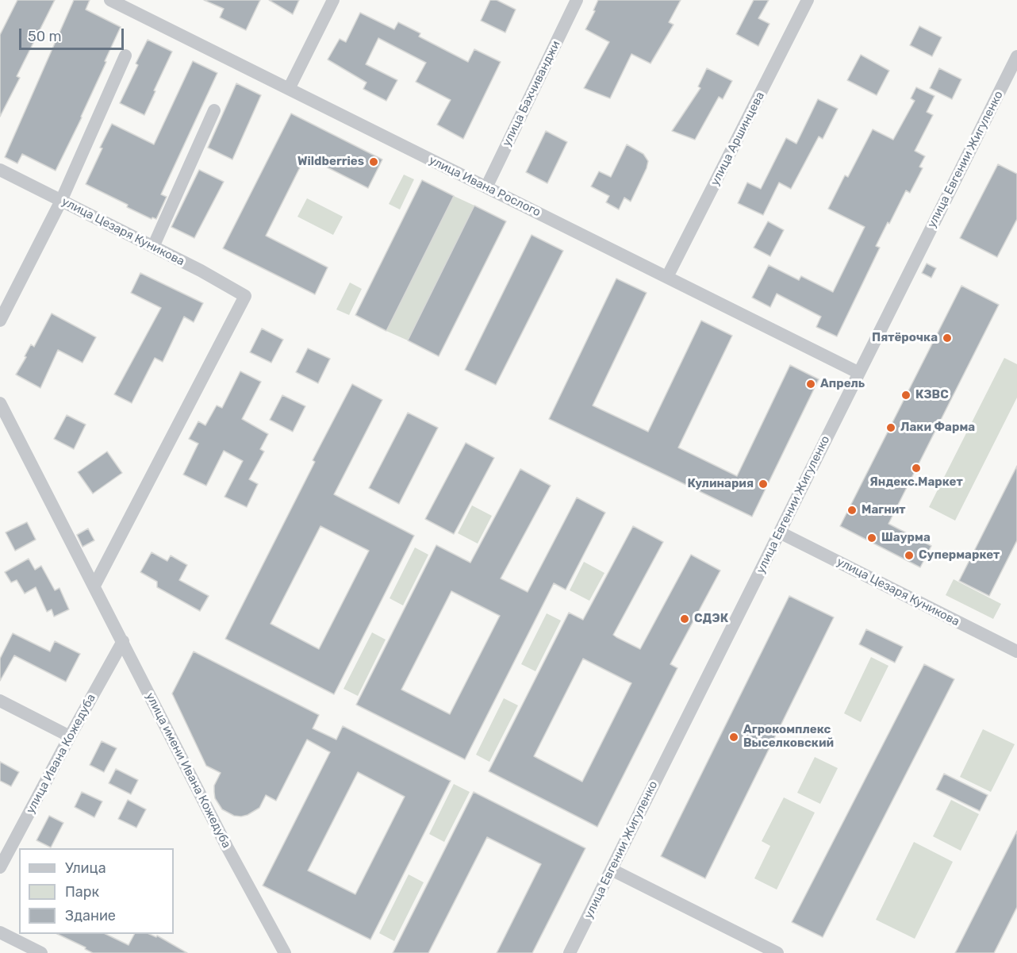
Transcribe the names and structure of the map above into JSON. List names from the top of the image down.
{
  "streets": {
    "street": [
      "улица Бахчиванджи",
      "улица Аршинцева",
      "улица Евгении Жигуленко",
      "улица Ивана Рослого",
      "улица Цезаря Куникова",
      "улица Ивана Кожедуба",
      "улица имени Ивана Кожедуба"
    ]
  },
  "crossings": [
    ["улица Бахчиванджи", "улица Ивана Рослого"],
    ["улица Аршинцева", "улица Ивана Рослого"],
    ["улица Евгении Жигуленко", "улица Ивана Рослого"],
    ["улица Евгении Жигуленко", "улица Цезаря Куникова"],
    ["улица Цезаря Куникова", "улица имени Ивана Кожедуба"],
    ["улица Ивана Кожедуба", "улица имени Ивана Кожедуба"]
  ],
  "places": [
    "Wildberries",
    "Пятёрочка",
    "Апрель",
    "КЗВС",
    "Лаки Фарма",
    "Яндекс.Маркет",
    "Кулинария",
    "Магнит",
    "Шаурма",
    "Супермаркет",
    "СДЭК",
    "Агрокомплекс Выселковский"
  ],
  "legend": ["Улица", "Парк", "Здание"],
  "scale_bar": "50 m"
}
